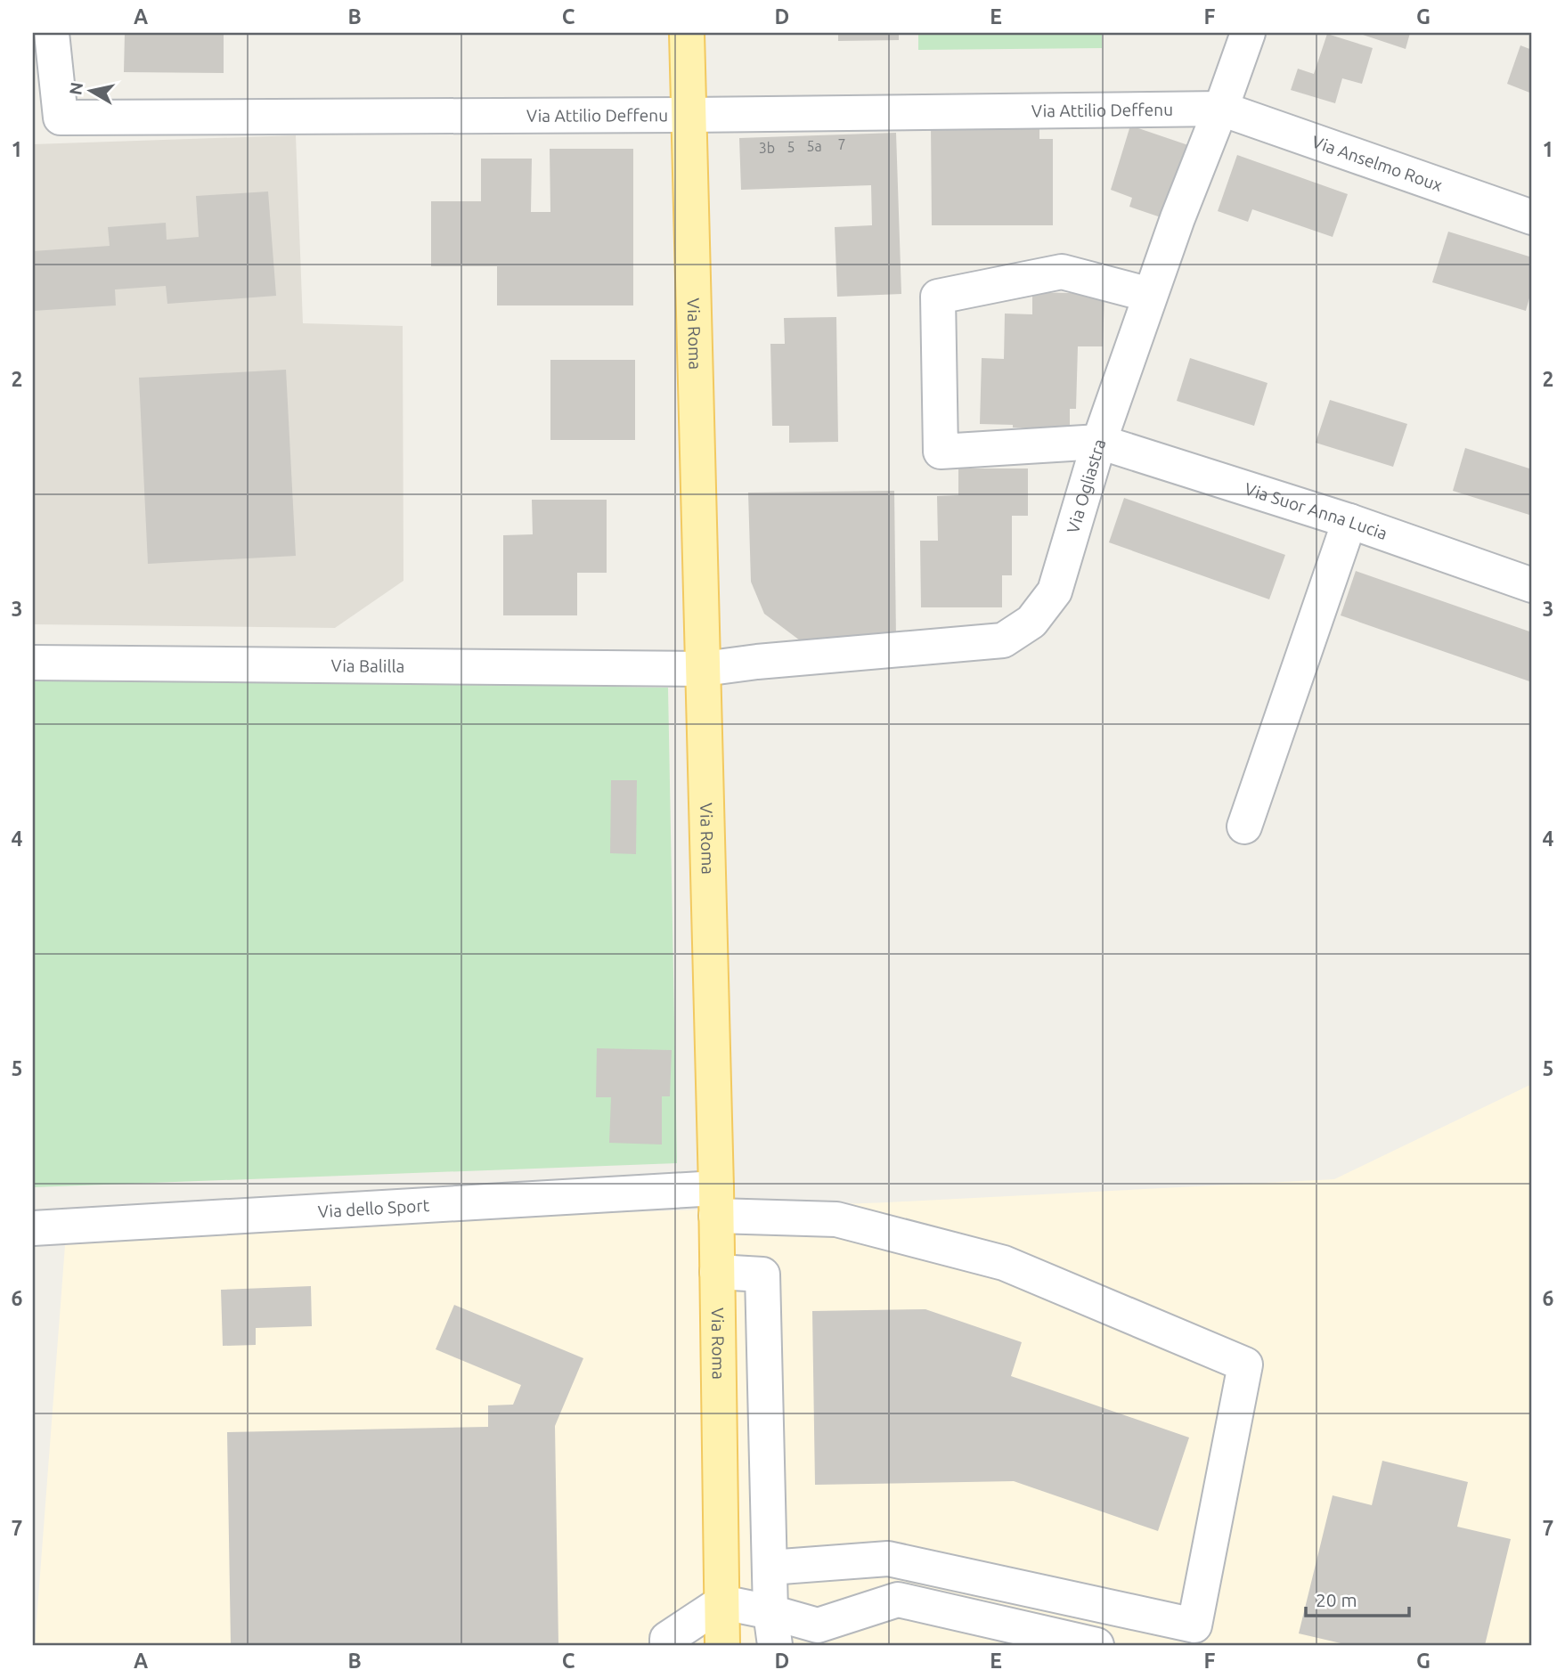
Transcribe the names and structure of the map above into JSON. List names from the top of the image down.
{
  "streets": {
    "main road": ["Via Roma"],
    "street": [
      "Via Attilio Deffenu",
      "Via Anselmo Roux",
      "Via Ogliastra",
      "Via Suor Anna Lucia",
      "Via Balilla",
      "Via dello Sport"
    ]
  },
  "crossings": [
    ["Via Attilio Deffenu", "Via Anselmo Roux"],
    ["Via Attilio Deffenu", "Via Roma"],
    ["Via Attilio Deffenu", "Via Ogliastra"],
    ["Via Anselmo Roux", "Via Ogliastra"],
    ["Via Roma", "Via Ogliastra"],
    ["Via Roma", "Via Balilla"],
    ["Via Roma", "Via dello Sport"],
    ["Via Ogliastra", "Via Suor Anna Lucia"],
    ["Via Ogliastra", "Via Balilla"]
  ],
  "house_numbers": [
    "7",
    "5a",
    "5",
    "3b"
  ],
  "scale_bar": "20 m",
  "north": "left",
  "grid": {
    "columns": [
      "A",
      "B",
      "C",
      "D",
      "E",
      "F",
      "G"
    ],
    "rows": [
      "1",
      "2",
      "3",
      "4",
      "5",
      "6",
      "7"
    ]
  }
}
